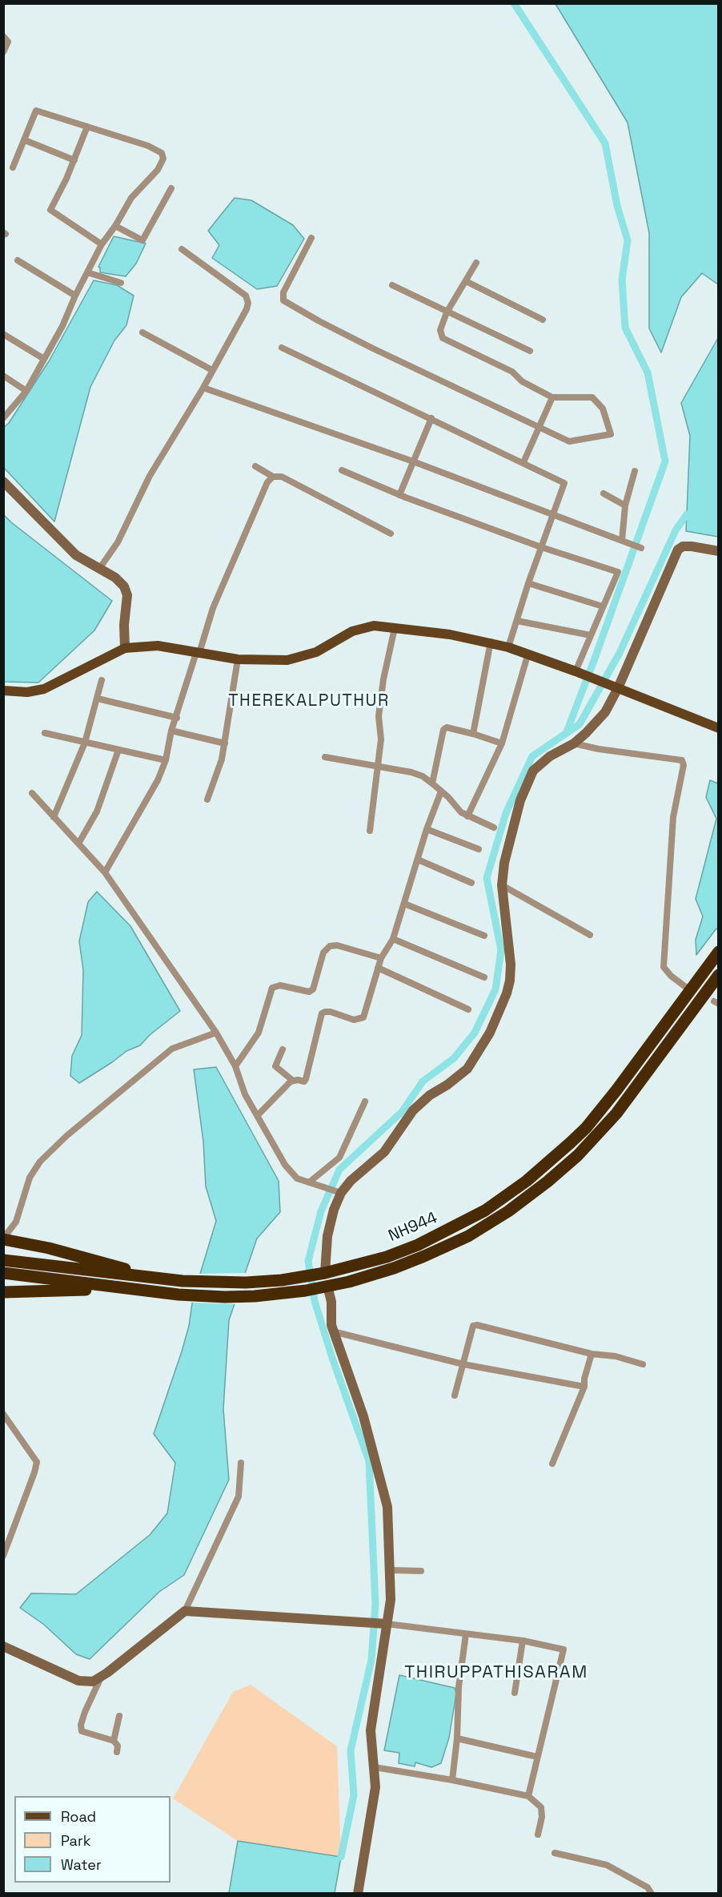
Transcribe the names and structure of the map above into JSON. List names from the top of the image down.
{
  "streets": {
    "highway": ["NH944"]
  },
  "districts": ["THEREKALPUTHUR", "THIRUPPATHISARAM"],
  "legend": ["Road", "Park", "Water"]
}
